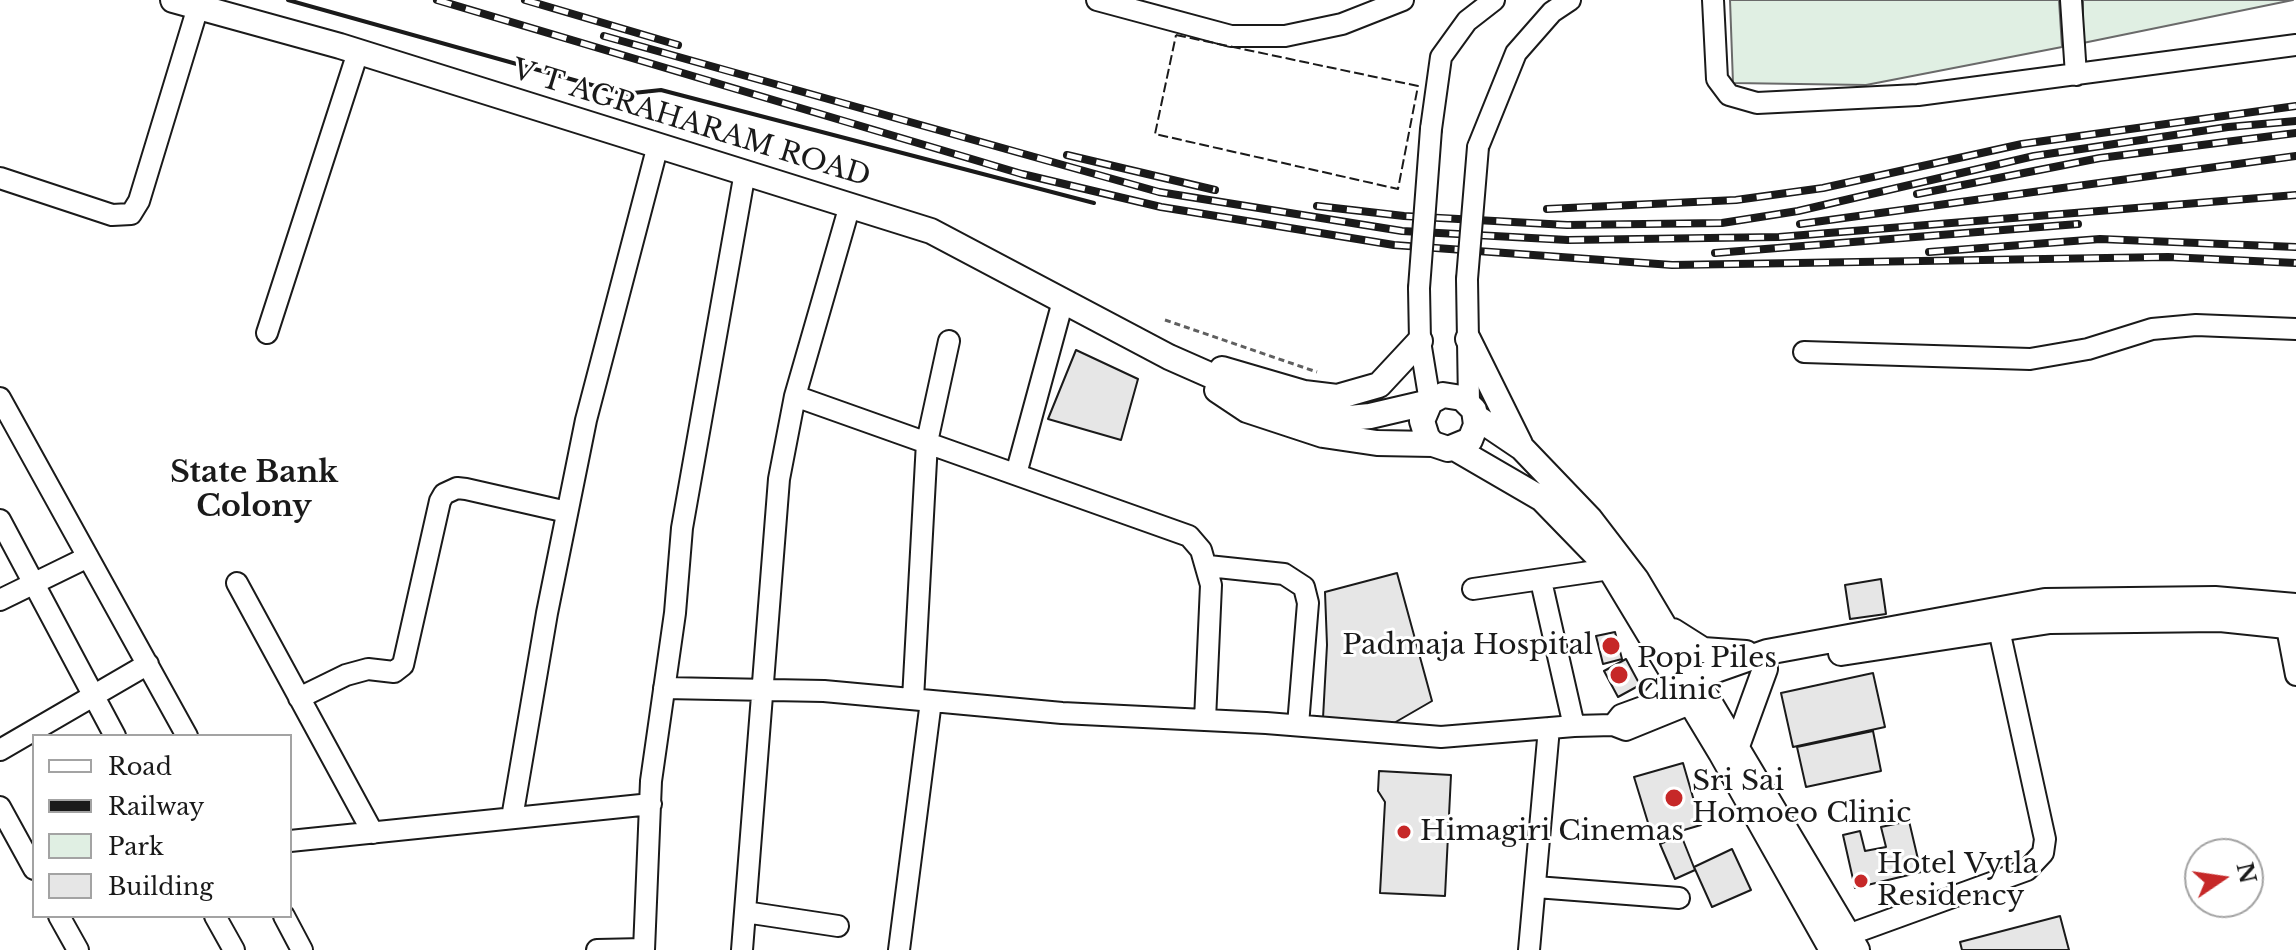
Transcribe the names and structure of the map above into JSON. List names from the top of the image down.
{
  "streets": {
    "main road": ["V T AGRAHARAM ROAD"]
  },
  "districts": ["State Bank Colony"],
  "places": [
    "Padmaja Hospital",
    "Popi Piles Clinic",
    "Sri Sai Homoeo Clinic",
    "Himagiri Cinemas",
    "Hotel Vytla Residency"
  ],
  "legend": [
    "Road",
    "Railway",
    "Park",
    "Building"
  ],
  "north": "right"
}
